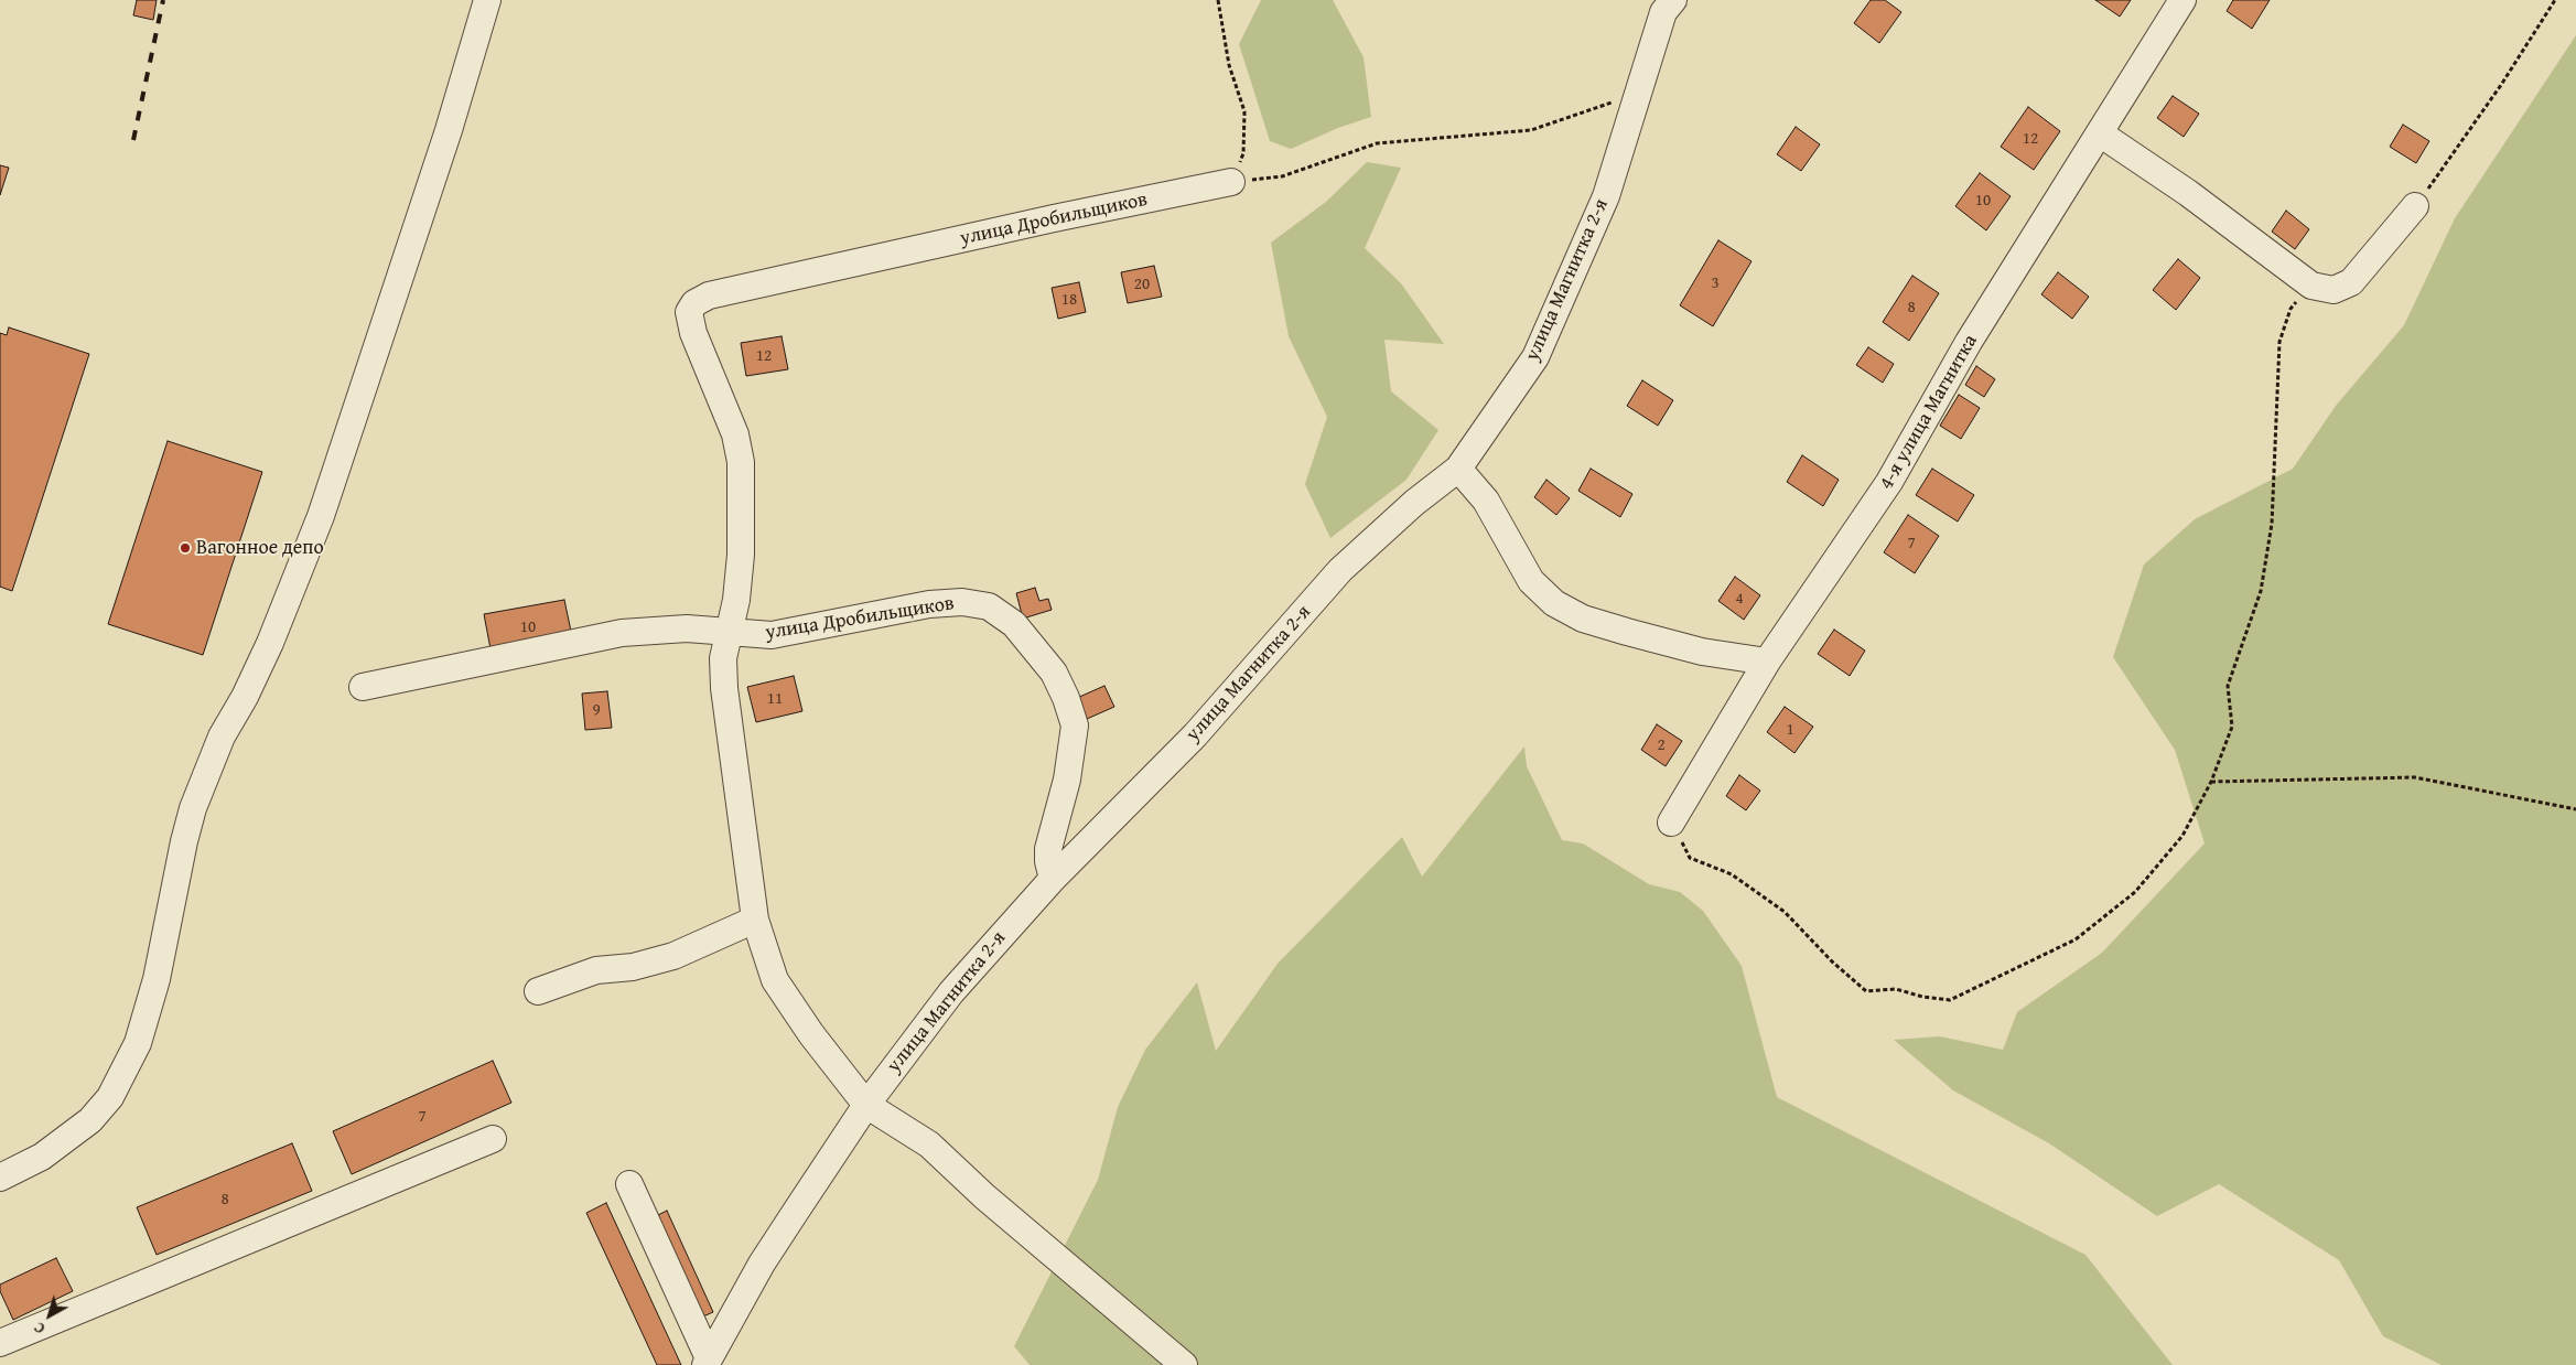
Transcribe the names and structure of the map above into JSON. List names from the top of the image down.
{
  "streets": {
    "street": ["улица Дробильщиков", "улица Магнитка 2-я", "4-я улица Магнитка"]
  },
  "crossings": [
    ["улица Дробильщиков", "улица Магнитка 2-я"]
  ],
  "places": ["Вагонное депо"],
  "house_numbers": [
    "12",
    "10",
    "3",
    "20",
    "18",
    "8",
    "12",
    "7",
    "4",
    "10",
    "11",
    "9",
    "1",
    "2",
    "7",
    "8"
  ],
  "north": "bottom left"
}
